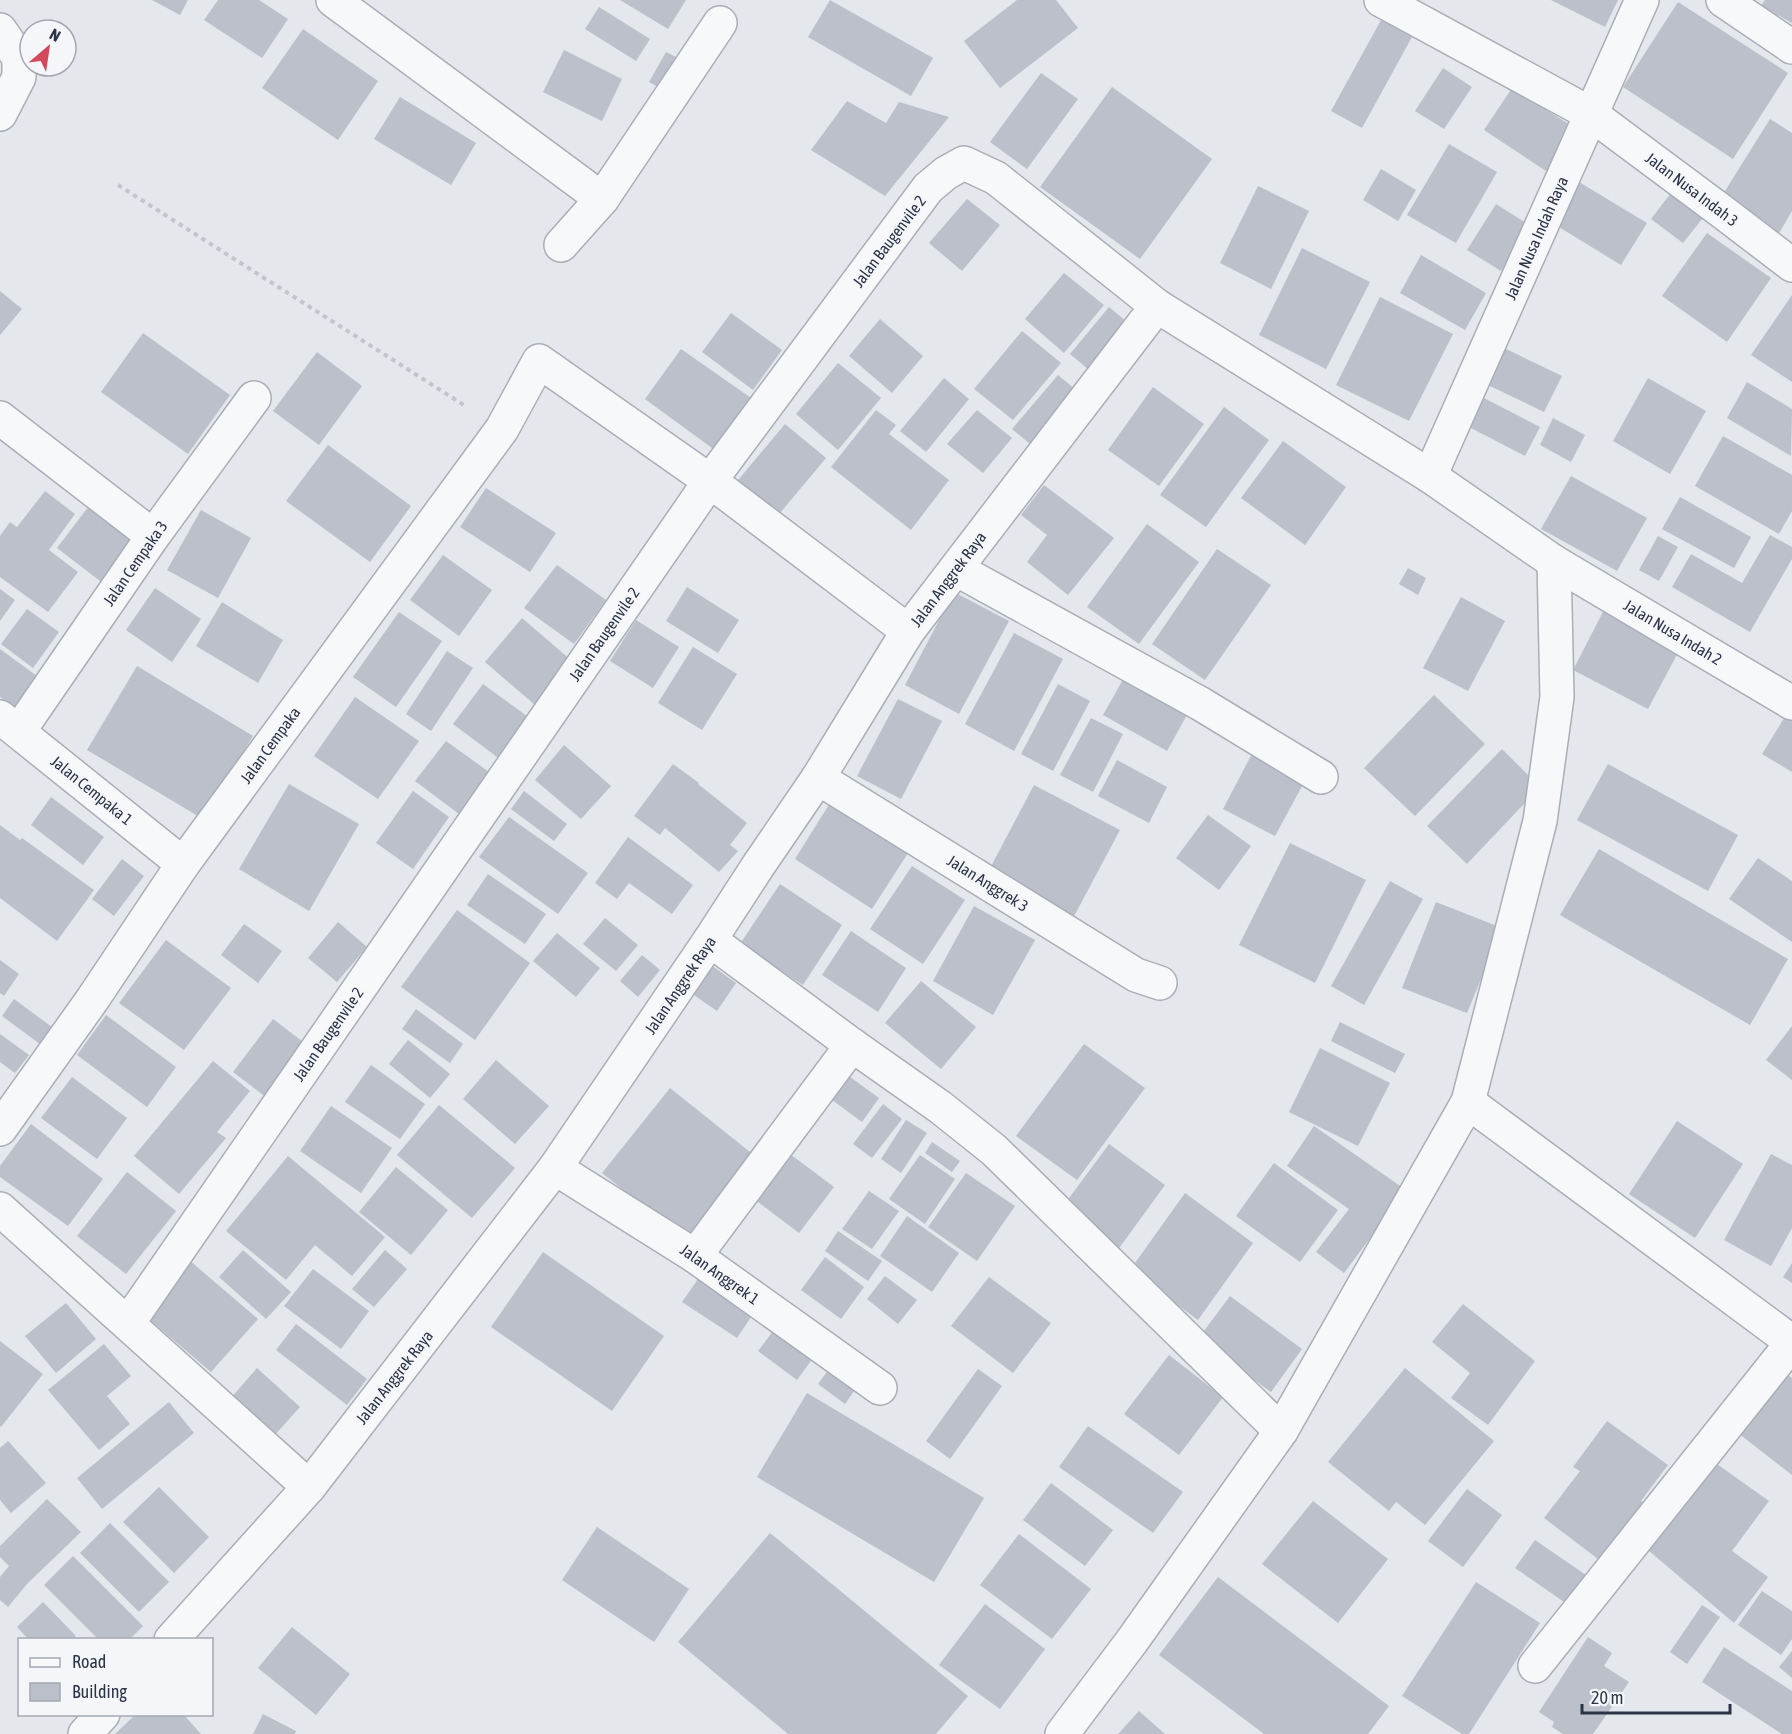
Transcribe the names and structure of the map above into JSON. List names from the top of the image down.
{
  "streets": {
    "street": [
      "Jalan Nusa Indah 3",
      "Jalan Nusa Indah Raya",
      "Jalan Baugenvile 2",
      "Jalan Cempaka 3",
      "Jalan Anggrek Raya",
      "Jalan Nusa Indah 2",
      "Jalan Cempaka",
      "Jalan Cempaka 1",
      "Jalan Anggrek 3",
      "Jalan Anggrek 1"
    ]
  },
  "crossings": [
    ["Jalan Nusa Indah 3", "Jalan Nusa Indah Raya"],
    ["Jalan Nusa Indah Raya", "Jalan Nusa Indah 2"],
    ["Jalan Baugenvile 2", "Jalan Anggrek Raya"],
    ["Jalan Baugenvile 2", "Jalan Nusa Indah 2"],
    ["Jalan Baugenvile 2", "Jalan Cempaka"],
    ["Jalan Cempaka 3", "Jalan Cempaka 1"],
    ["Jalan Anggrek Raya", "Jalan Nusa Indah 2"],
    ["Jalan Anggrek Raya", "Jalan Anggrek 3"],
    ["Jalan Anggrek Raya", "Jalan Anggrek 1"],
    ["Jalan Cempaka", "Jalan Cempaka 1"]
  ],
  "legend": ["Road", "Building"],
  "scale_bar": "20 m",
  "north": "top right"
}
